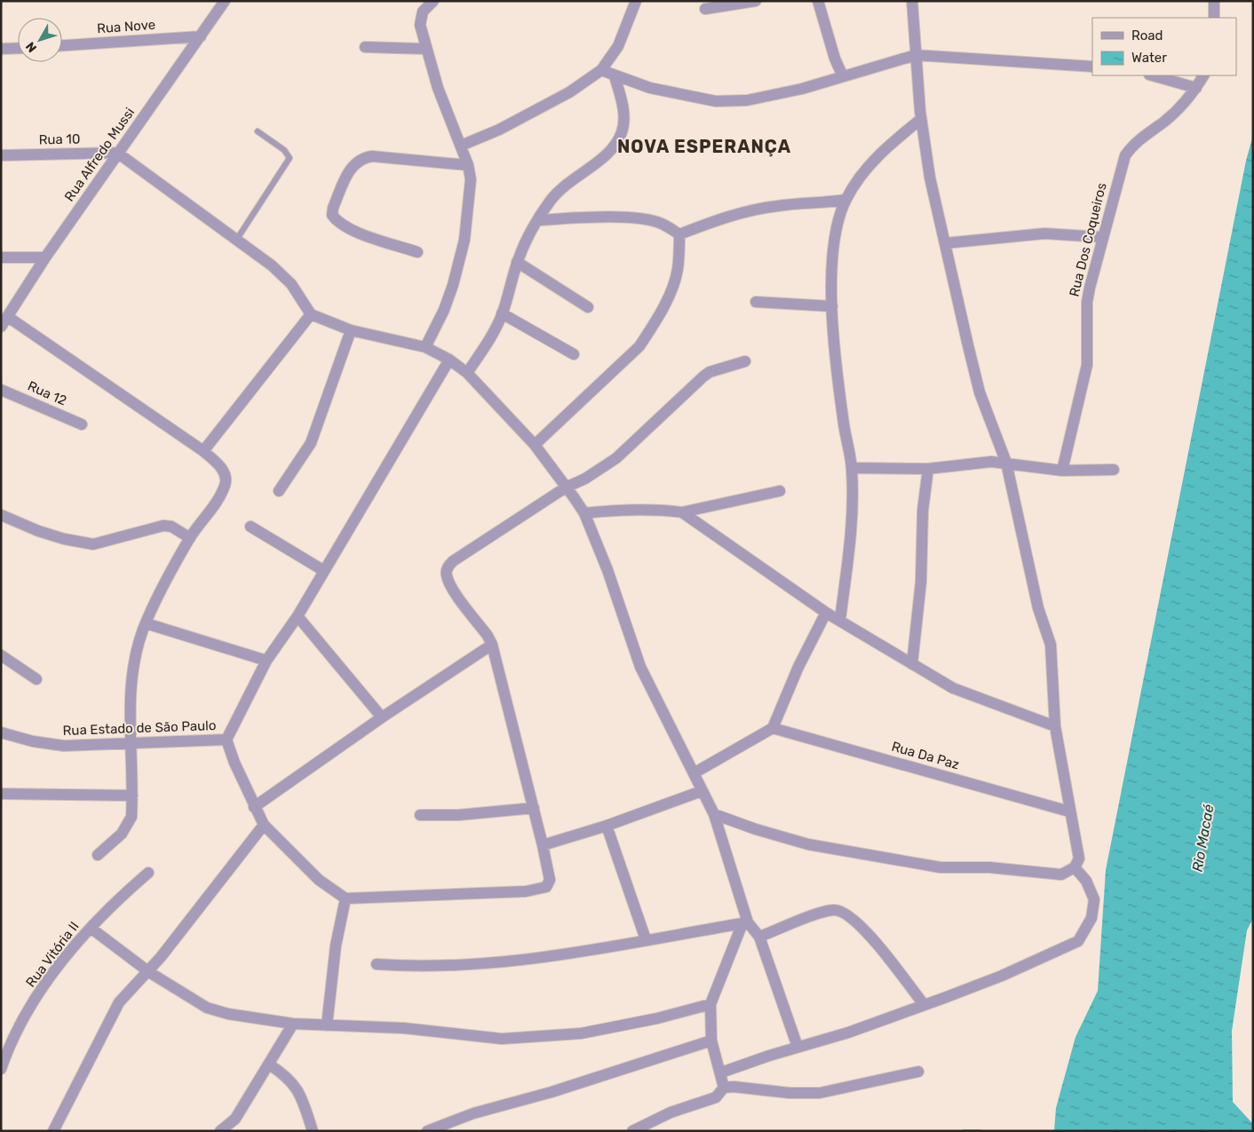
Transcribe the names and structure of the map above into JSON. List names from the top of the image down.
{
  "streets": {
    "street": [
      "Rua Nove",
      "Rua 10",
      "Rua Alfredo Mussi",
      "Rua Dos Coqueiros",
      "Rua 12",
      "Rua Estado de São Paulo",
      "Rua Da Paz",
      "Rua Vitória II"
    ]
  },
  "crossings": [
    ["Rua Nove", "Rua Alfredo Mussi"],
    ["Rua 10", "Rua Alfredo Mussi"]
  ],
  "districts": ["NOVA ESPERANÇA"],
  "water": ["Rio Macaé"],
  "legend": ["Road", "Water"],
  "north": "bottom left"
}
